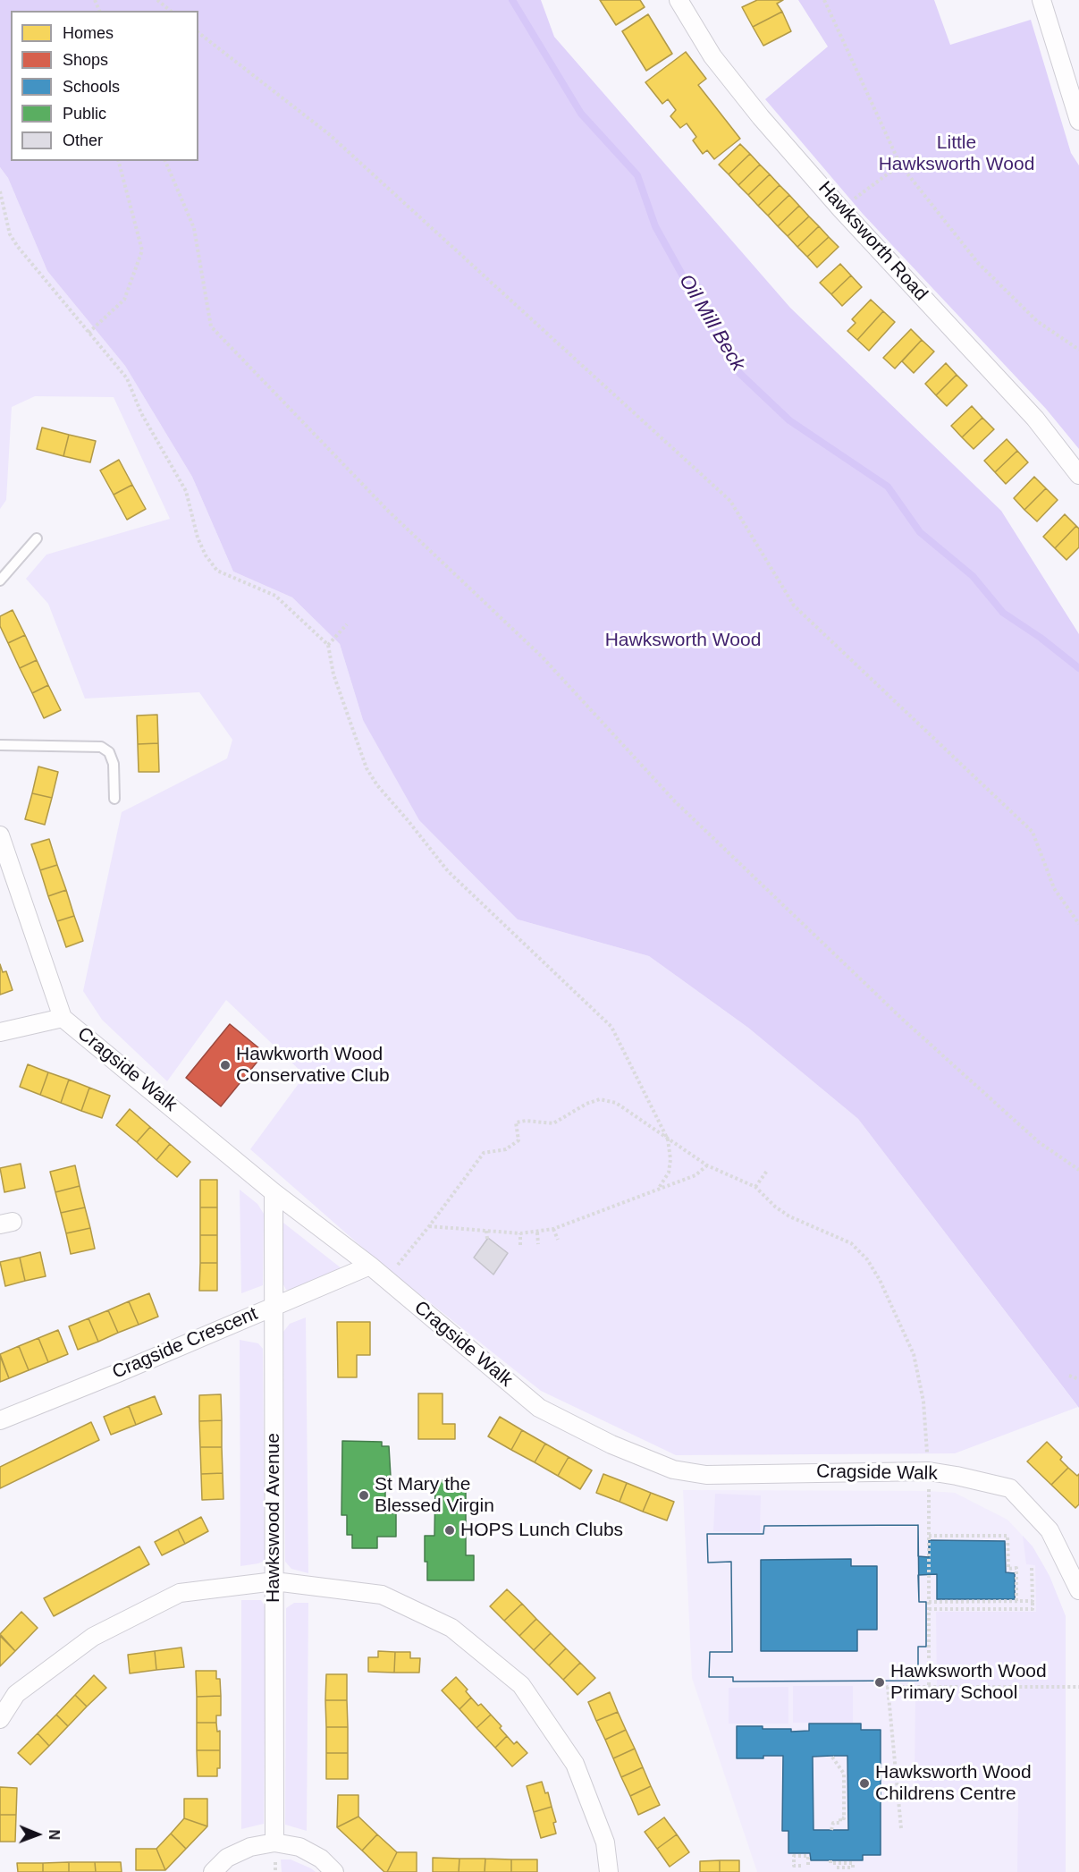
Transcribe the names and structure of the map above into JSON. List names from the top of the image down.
{
  "streets": {
    "street": [
      "Hawksworth Road",
      "Cragside Walk",
      "Cragside Crescent",
      "Hawkswood Avenue"
    ]
  },
  "crossings": [
    ["Cragside Walk", "Cragside Crescent"],
    ["Cragside Walk", "Hawkswood Avenue"],
    ["Cragside Crescent", "Hawkswood Avenue"]
  ],
  "water": ["Oil Mill Beck"],
  "parks": ["Little Hawksworth Wood", "Hawksworth Wood"],
  "places": [
    "Hawkworth Wood Conservative Club",
    "St Mary the Blessed Virgin",
    "HOPS Lunch Clubs",
    "Hawksworth Wood Primary School",
    "Hawksworth Wood Childrens Centre"
  ],
  "legend": [
    "Homes",
    "Shops",
    "Schools",
    "Public",
    "Other"
  ],
  "north": "right"
}
